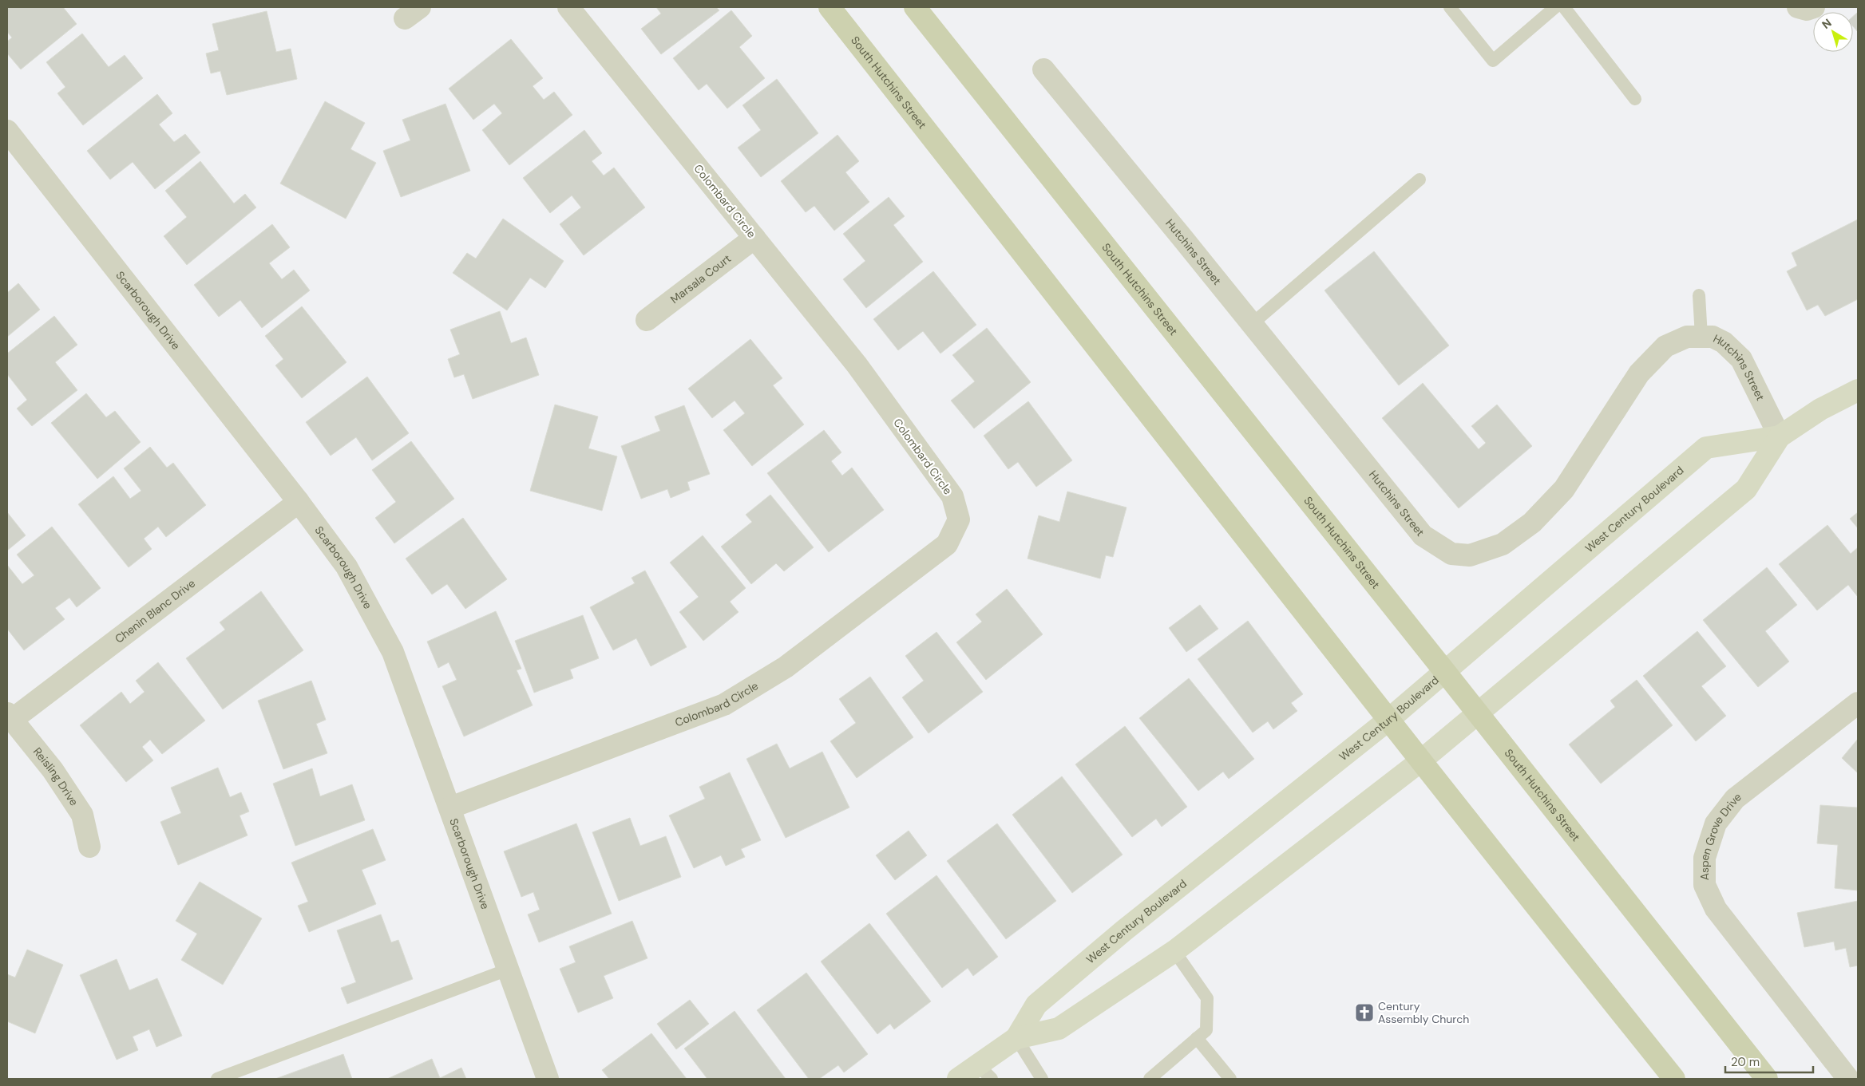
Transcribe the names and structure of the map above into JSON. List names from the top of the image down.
{
  "streets": {
    "main road": ["South Hutchins Street"],
    "street": [
      "Colombard Circle",
      "Hutchins Street",
      "Marsala Court",
      "Scarborough Drive",
      "West Century Boulevard",
      "Chenin Blanc Drive",
      "Reisling Drive",
      "Aspen Grove Drive"
    ]
  },
  "crossings": [
    ["South Hutchins Street", "West Century Boulevard"],
    ["Colombard Circle", "Marsala Court"],
    ["Colombard Circle", "Scarborough Drive"],
    ["Hutchins Street", "West Century Boulevard"],
    ["Scarborough Drive", "Chenin Blanc Drive"],
    ["Chenin Blanc Drive", "Reisling Drive"]
  ],
  "places": {
    "church": ["Century Assembly Church"]
  },
  "scale_bar": "20 m",
  "north": "top left"
}
